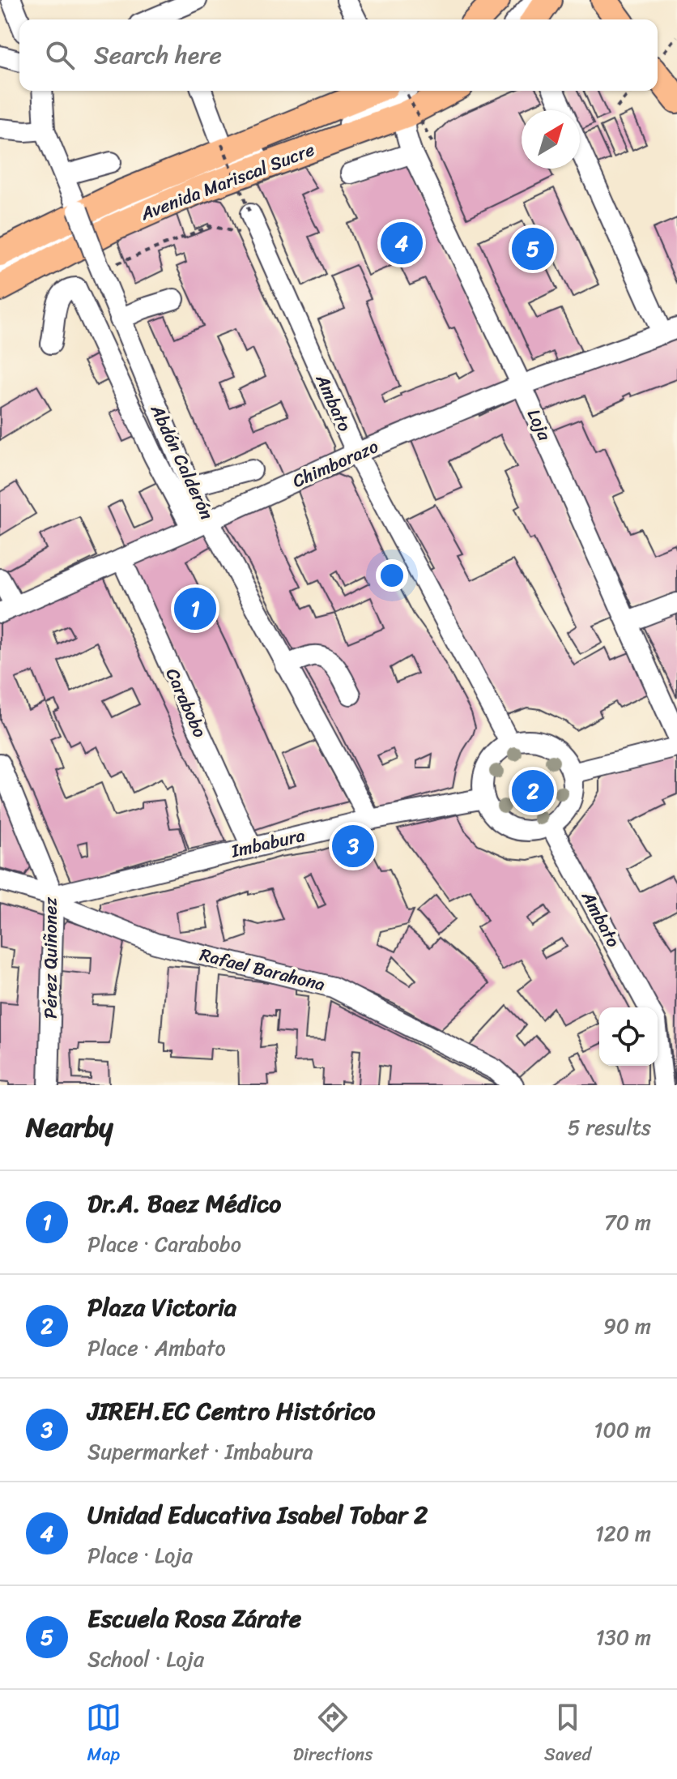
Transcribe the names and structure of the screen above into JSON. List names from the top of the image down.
{
  "streets": {
    "main road": ["Avenida Mariscal Sucre"],
    "street": [
      "Ambato",
      "Loja",
      "Abdón Calderón",
      "Chimborazo",
      "Carabobo",
      "Imbabura",
      "Pérez Quiñonez",
      "Rafael Barahona"
    ]
  },
  "crossings": [
    ["Avenida Mariscal Sucre", "Loja"],
    ["Ambato", "Chimborazo"],
    ["Ambato", "Imbabura"],
    ["Loja", "Chimborazo"],
    ["Abdón Calderón", "Chimborazo"],
    ["Abdón Calderón", "Imbabura"],
    ["Chimborazo", "Carabobo"],
    ["Carabobo", "Imbabura"],
    ["Imbabura", "Pérez Quiñonez"],
    ["Imbabura", "Rafael Barahona"],
    ["Pérez Quiñonez", "Rafael Barahona"]
  ],
  "north": "top right",
  "page": {
    "search": "Search here",
    "pins": [
      "4",
      "5",
      "1",
      "2",
      "3"
    ],
    "heading": ["Nearby", "5 results"],
    "list": [
      {
        "mark": "1",
        "name": "Dr.A. Baez Médico",
        "note": "Place · Carabobo",
        "value": "70 m"
      },
      {
        "mark": "2",
        "name": "Plaza Victoria",
        "note": "Place · Ambato",
        "value": "90 m"
      },
      {
        "mark": "3",
        "name": "JIREH.EC Centro Histórico",
        "note": "Supermarket · Imbabura",
        "value": "100 m"
      },
      {
        "mark": "4",
        "name": "Unidad Educativa Isabel Tobar 2",
        "note": "Place · Loja",
        "value": "120 m"
      },
      {
        "mark": "5",
        "name": "Escuela Rosa Zárate",
        "note": "School · Loja",
        "value": "130 m"
      }
    ],
    "nav": ["Map", "Directions", "Saved"]
  }
}
